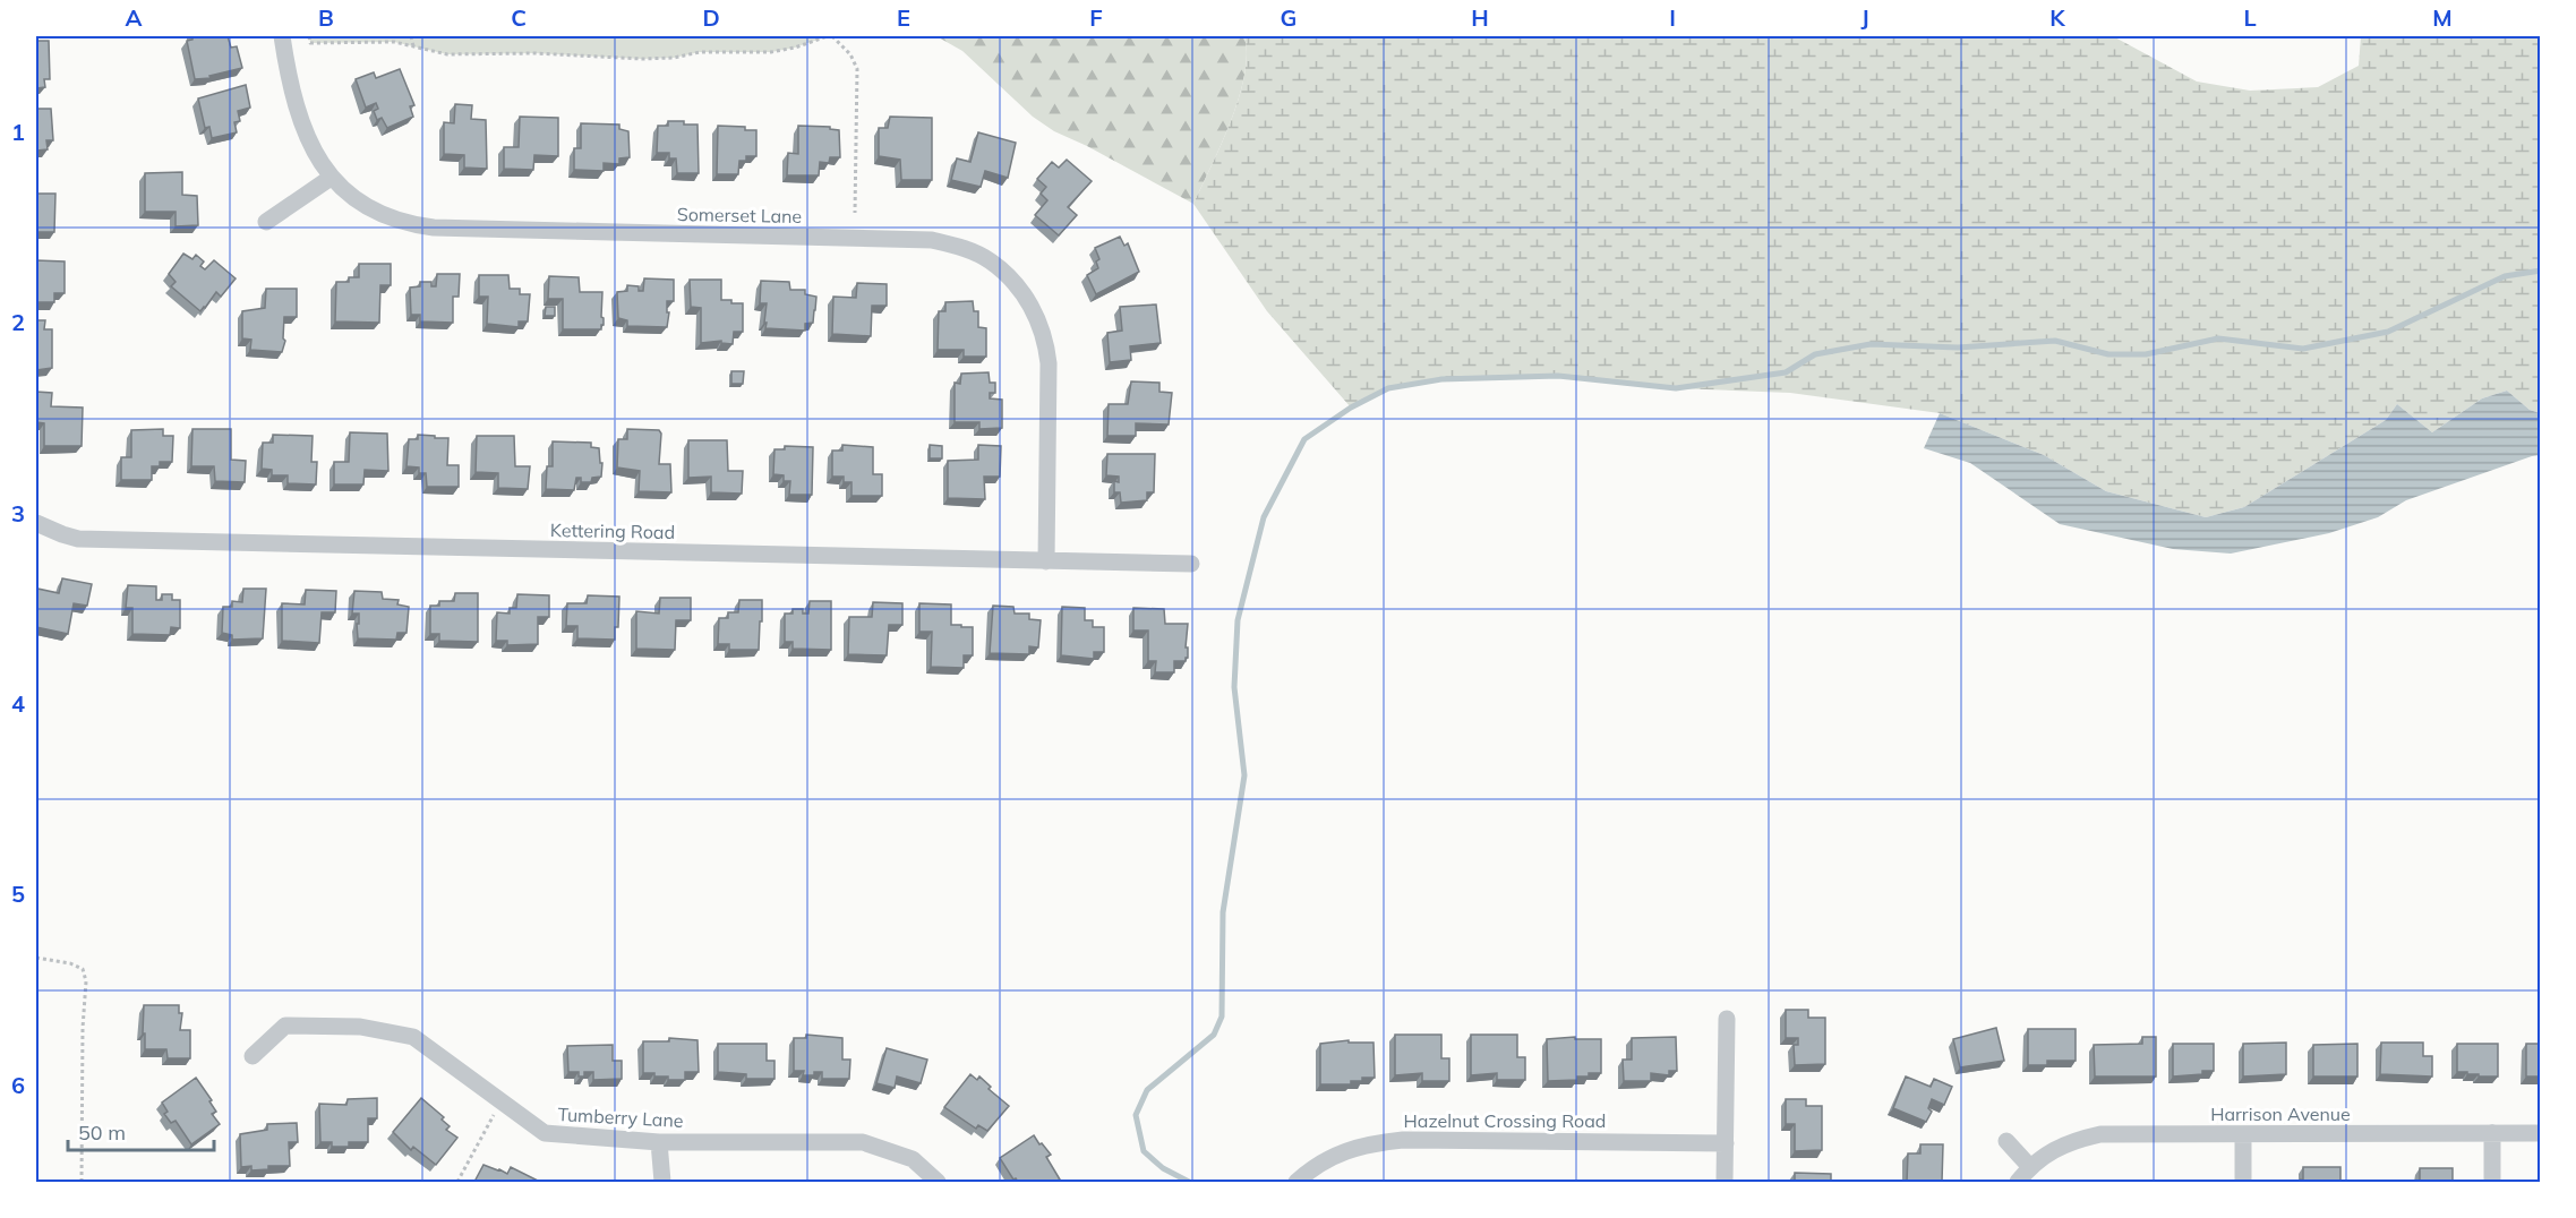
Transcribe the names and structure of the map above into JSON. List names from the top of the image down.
{
  "streets": {
    "street": [
      "Somerset Lane",
      "Kettering Road",
      "Harrison Avenue",
      "Tumberry Lane",
      "Hazelnut Crossing Road"
    ]
  },
  "crossings": [
    ["Somerset Lane", "Kettering Road"]
  ],
  "scale_bar": "50 m",
  "grid": {
    "columns": [
      "A",
      "B",
      "C",
      "D",
      "E",
      "F",
      "G",
      "H",
      "I",
      "J",
      "K",
      "L",
      "M"
    ],
    "rows": [
      "1",
      "2",
      "3",
      "4",
      "5",
      "6"
    ]
  }
}
